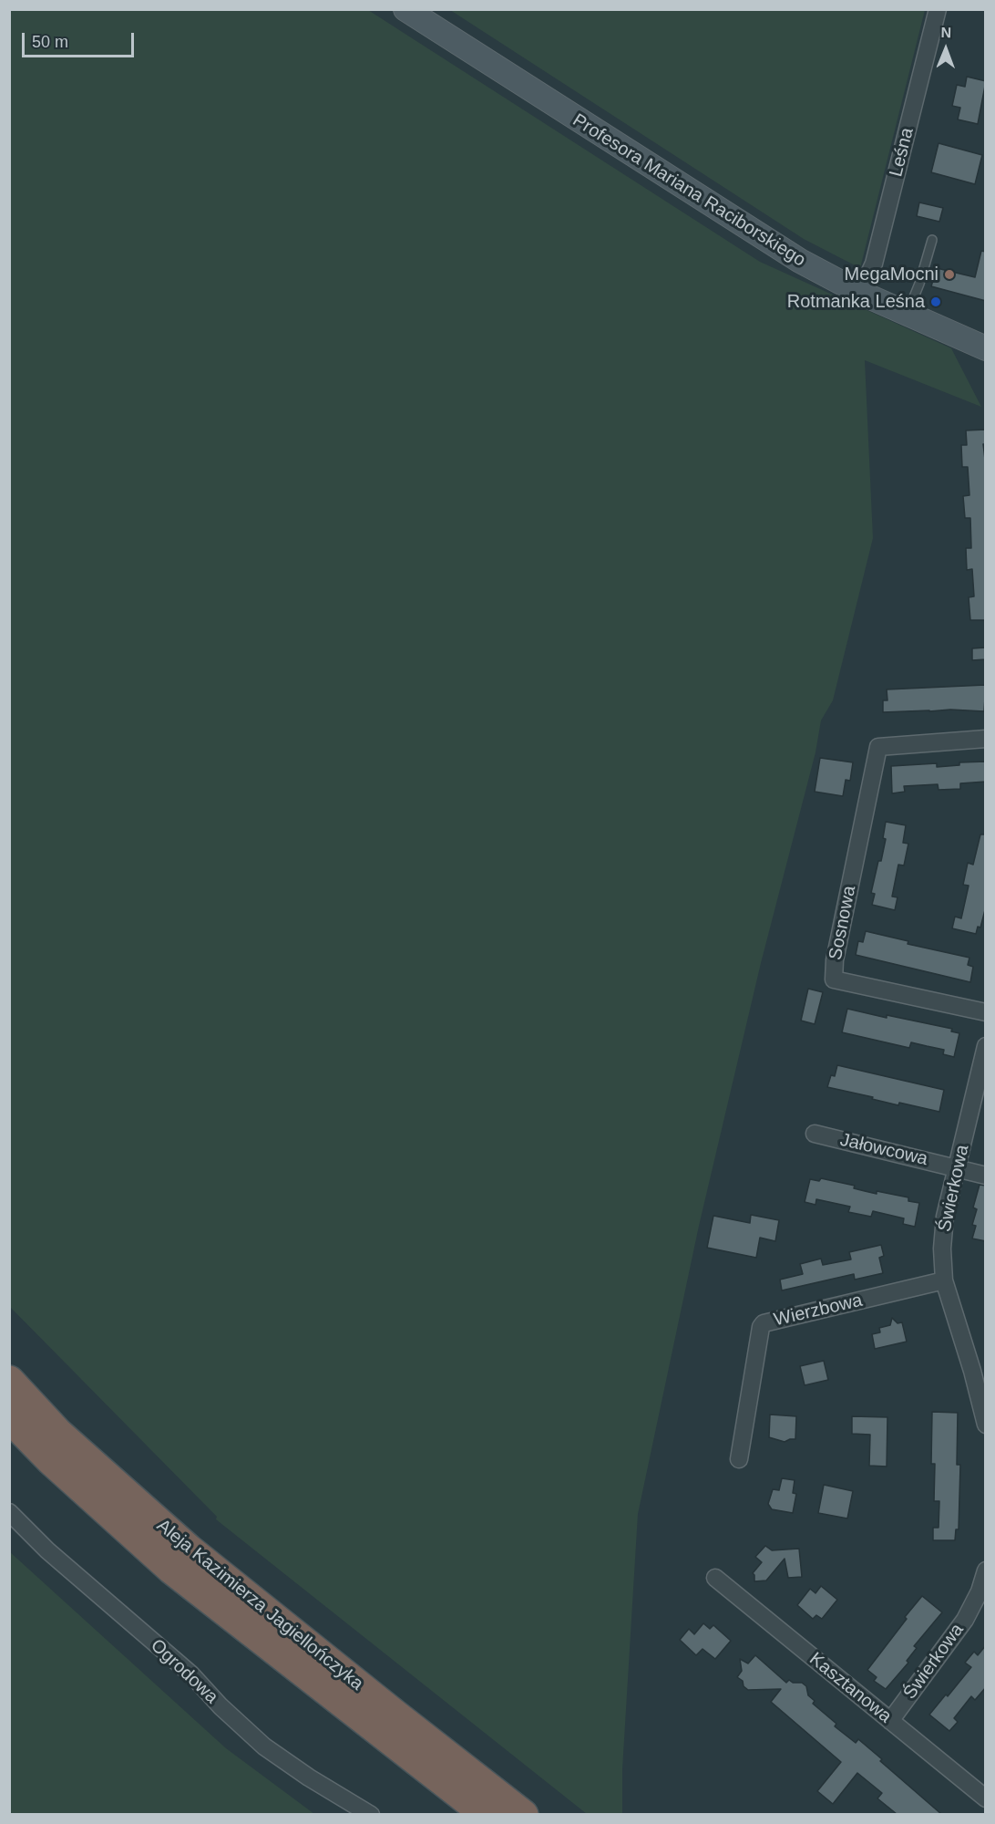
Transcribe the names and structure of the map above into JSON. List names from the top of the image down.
{
  "streets": {
    "highway": ["Aleja Kazimierza Jagiellończyka"],
    "main road": ["Profesora Mariana Raciborskiego"],
    "street": [
      "Leśna",
      "Sosnowa",
      "Jałowcowa",
      "Świerkowa",
      "Wierzbowa",
      "Ogrodowa",
      "Kasztanowa"
    ]
  },
  "crossings": [
    ["Leśna", "Profesora Mariana Raciborskiego"],
    ["Jałowcowa", "Świerkowa"],
    ["Świerkowa", "Wierzbowa"],
    ["Świerkowa", "Kasztanowa"]
  ],
  "places": ["MegaMocni", "Rotmanka Leśna"],
  "scale_bar": "50 m",
  "north": "top"
}
